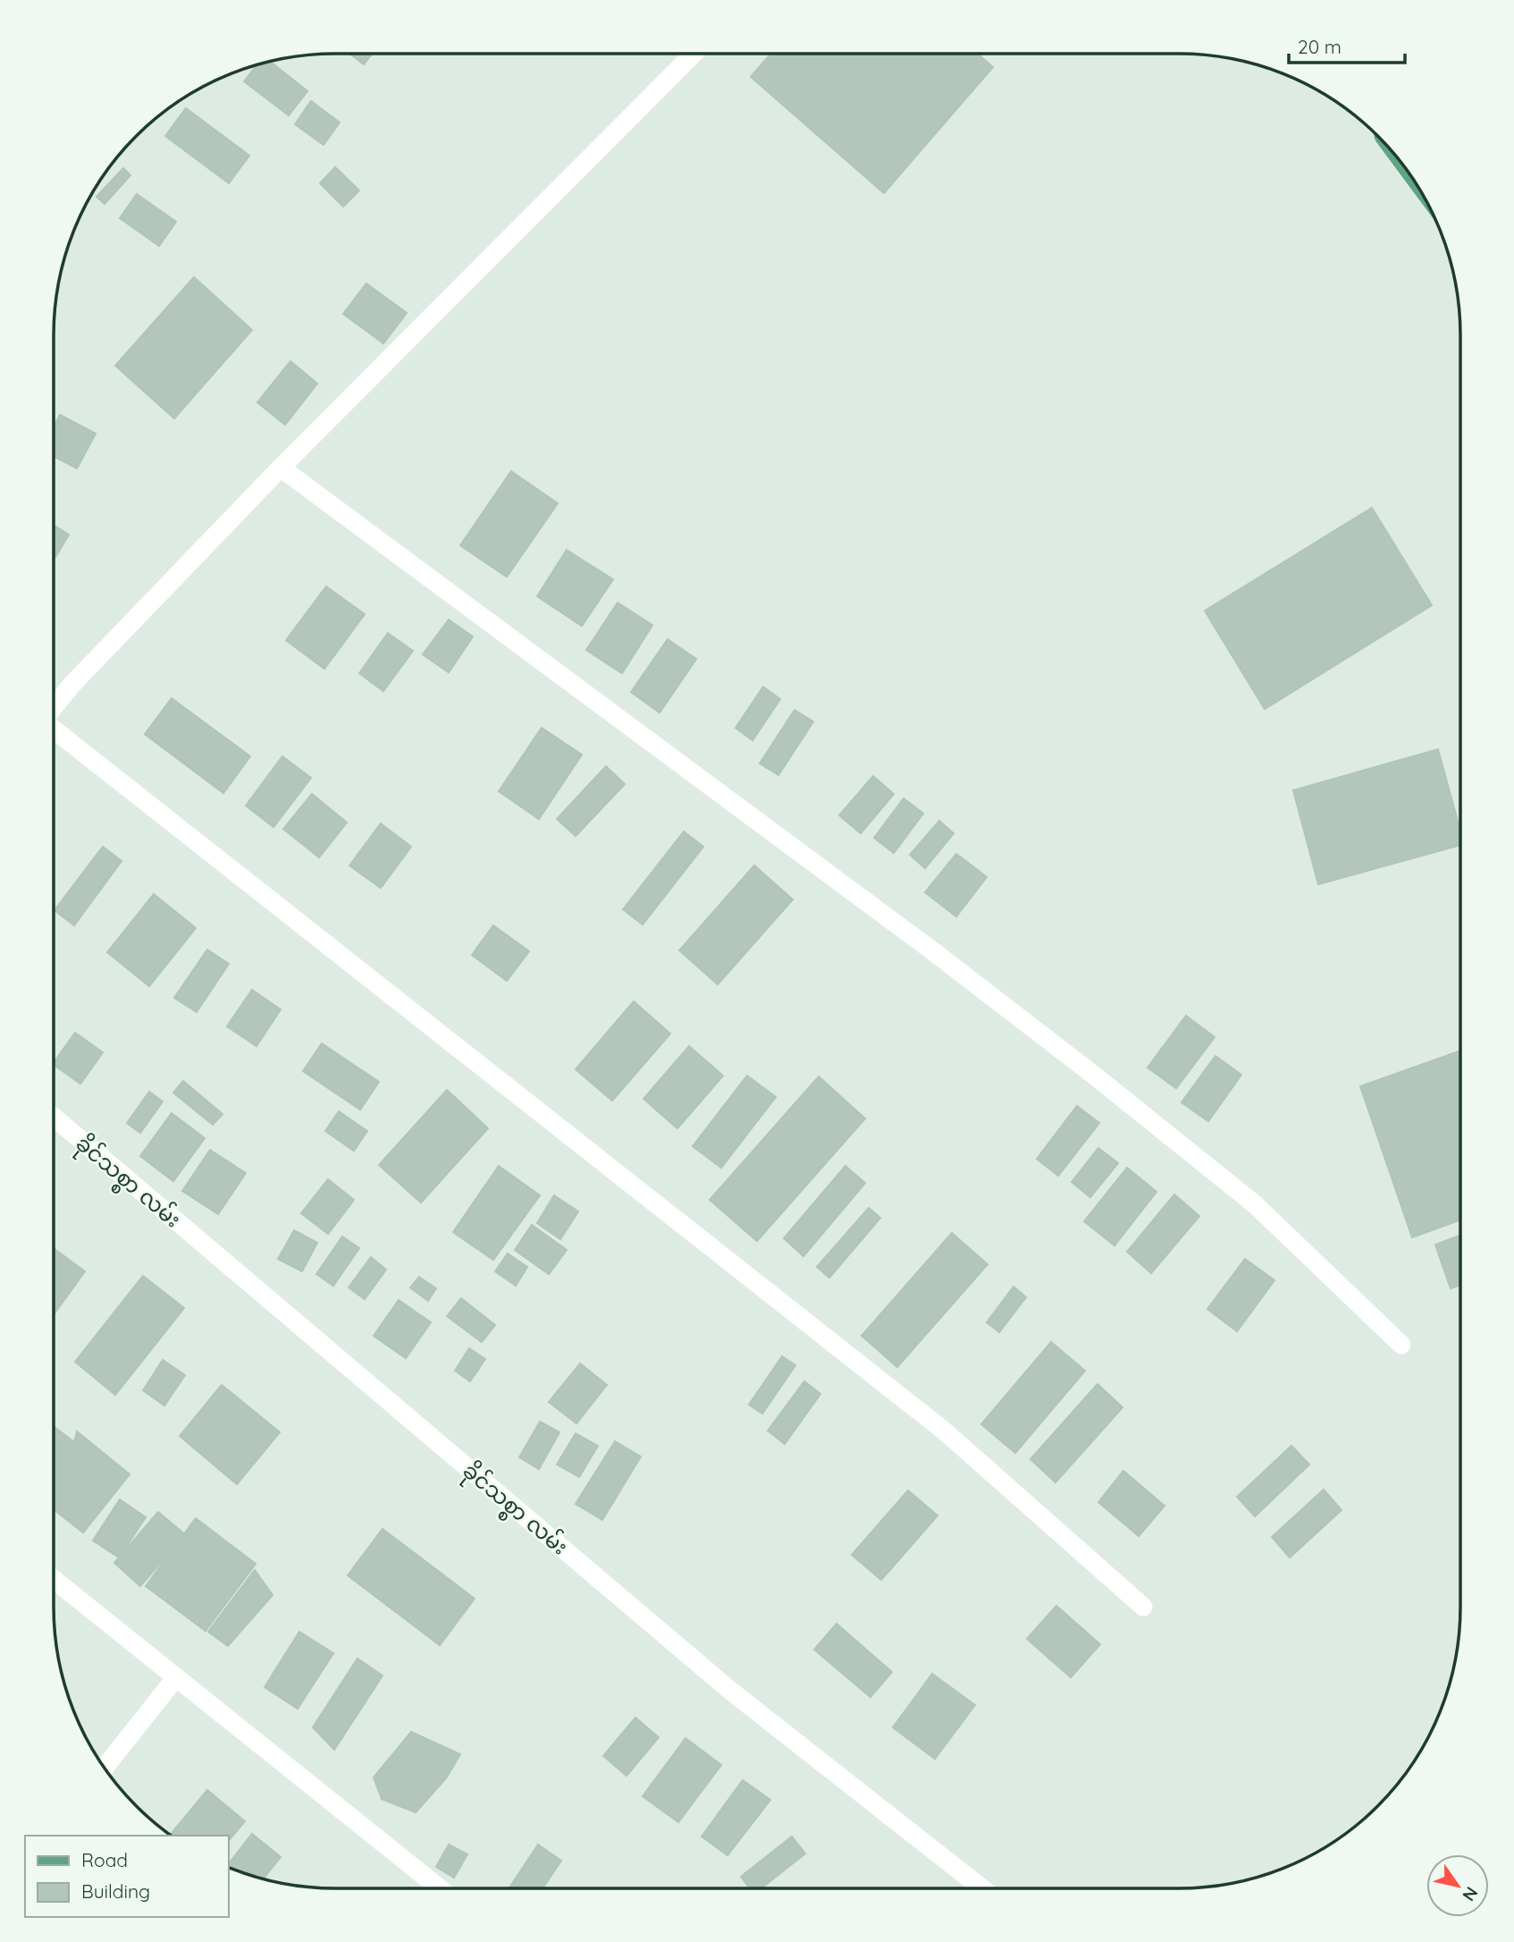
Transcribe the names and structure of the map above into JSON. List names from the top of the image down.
{
  "streets": {
    "street": ["ခိုင်သစ္စာ လမ်း"]
  },
  "legend": ["Road", "Building"],
  "scale_bar": "20 m",
  "north": "bottom right"
}
